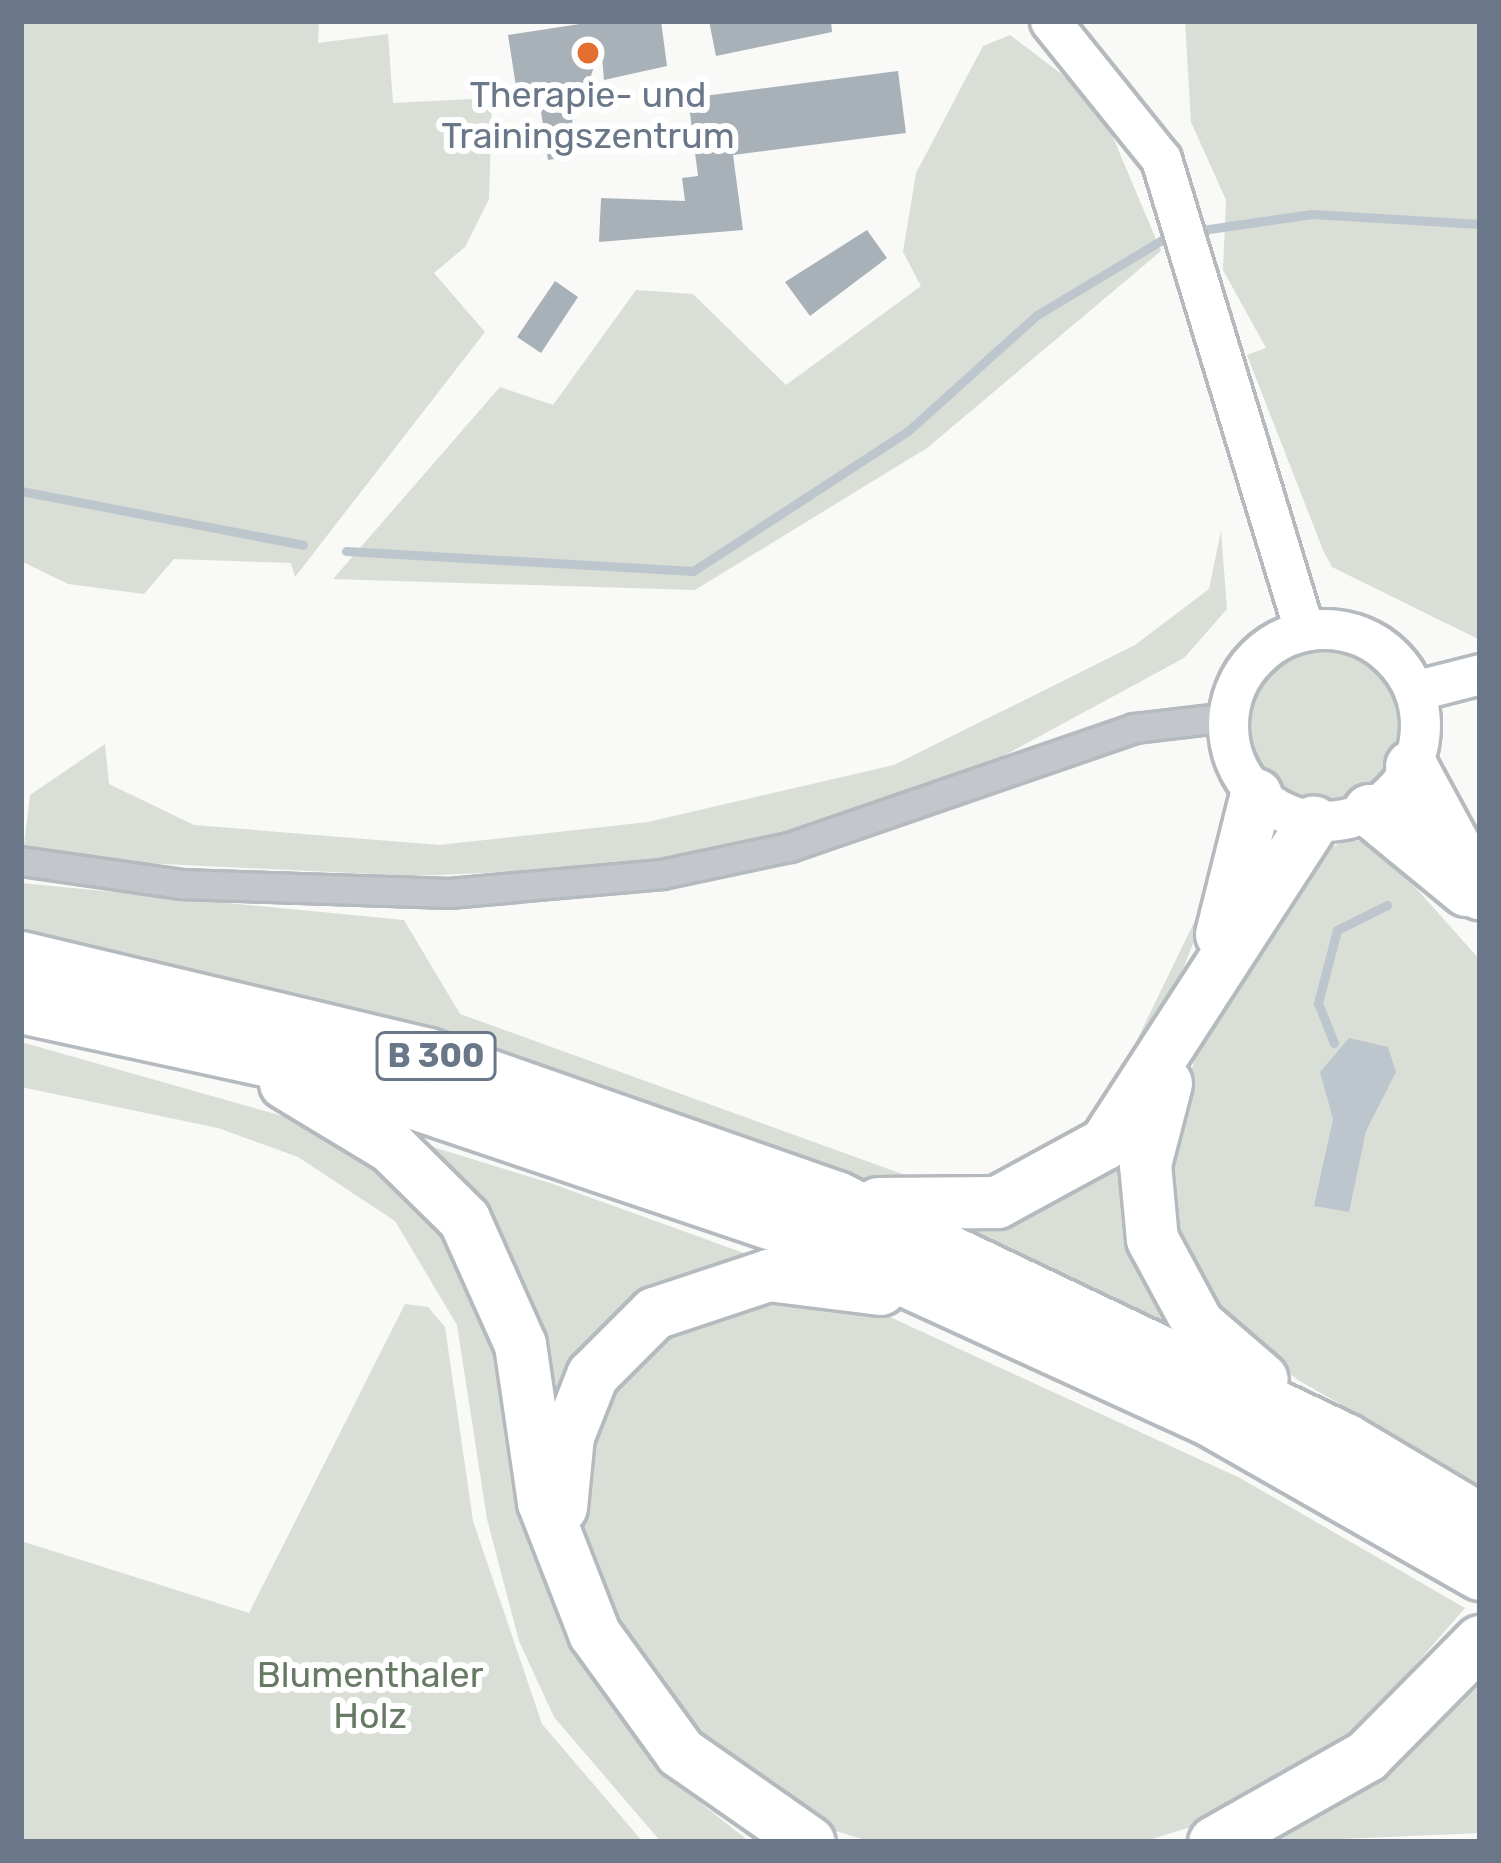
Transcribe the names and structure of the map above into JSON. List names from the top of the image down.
{
  "streets": {
    "highway": ["B 300"]
  },
  "parks": ["Blumenthaler Holz"],
  "places": ["Therapie- und Trainingszentrum"]
}
